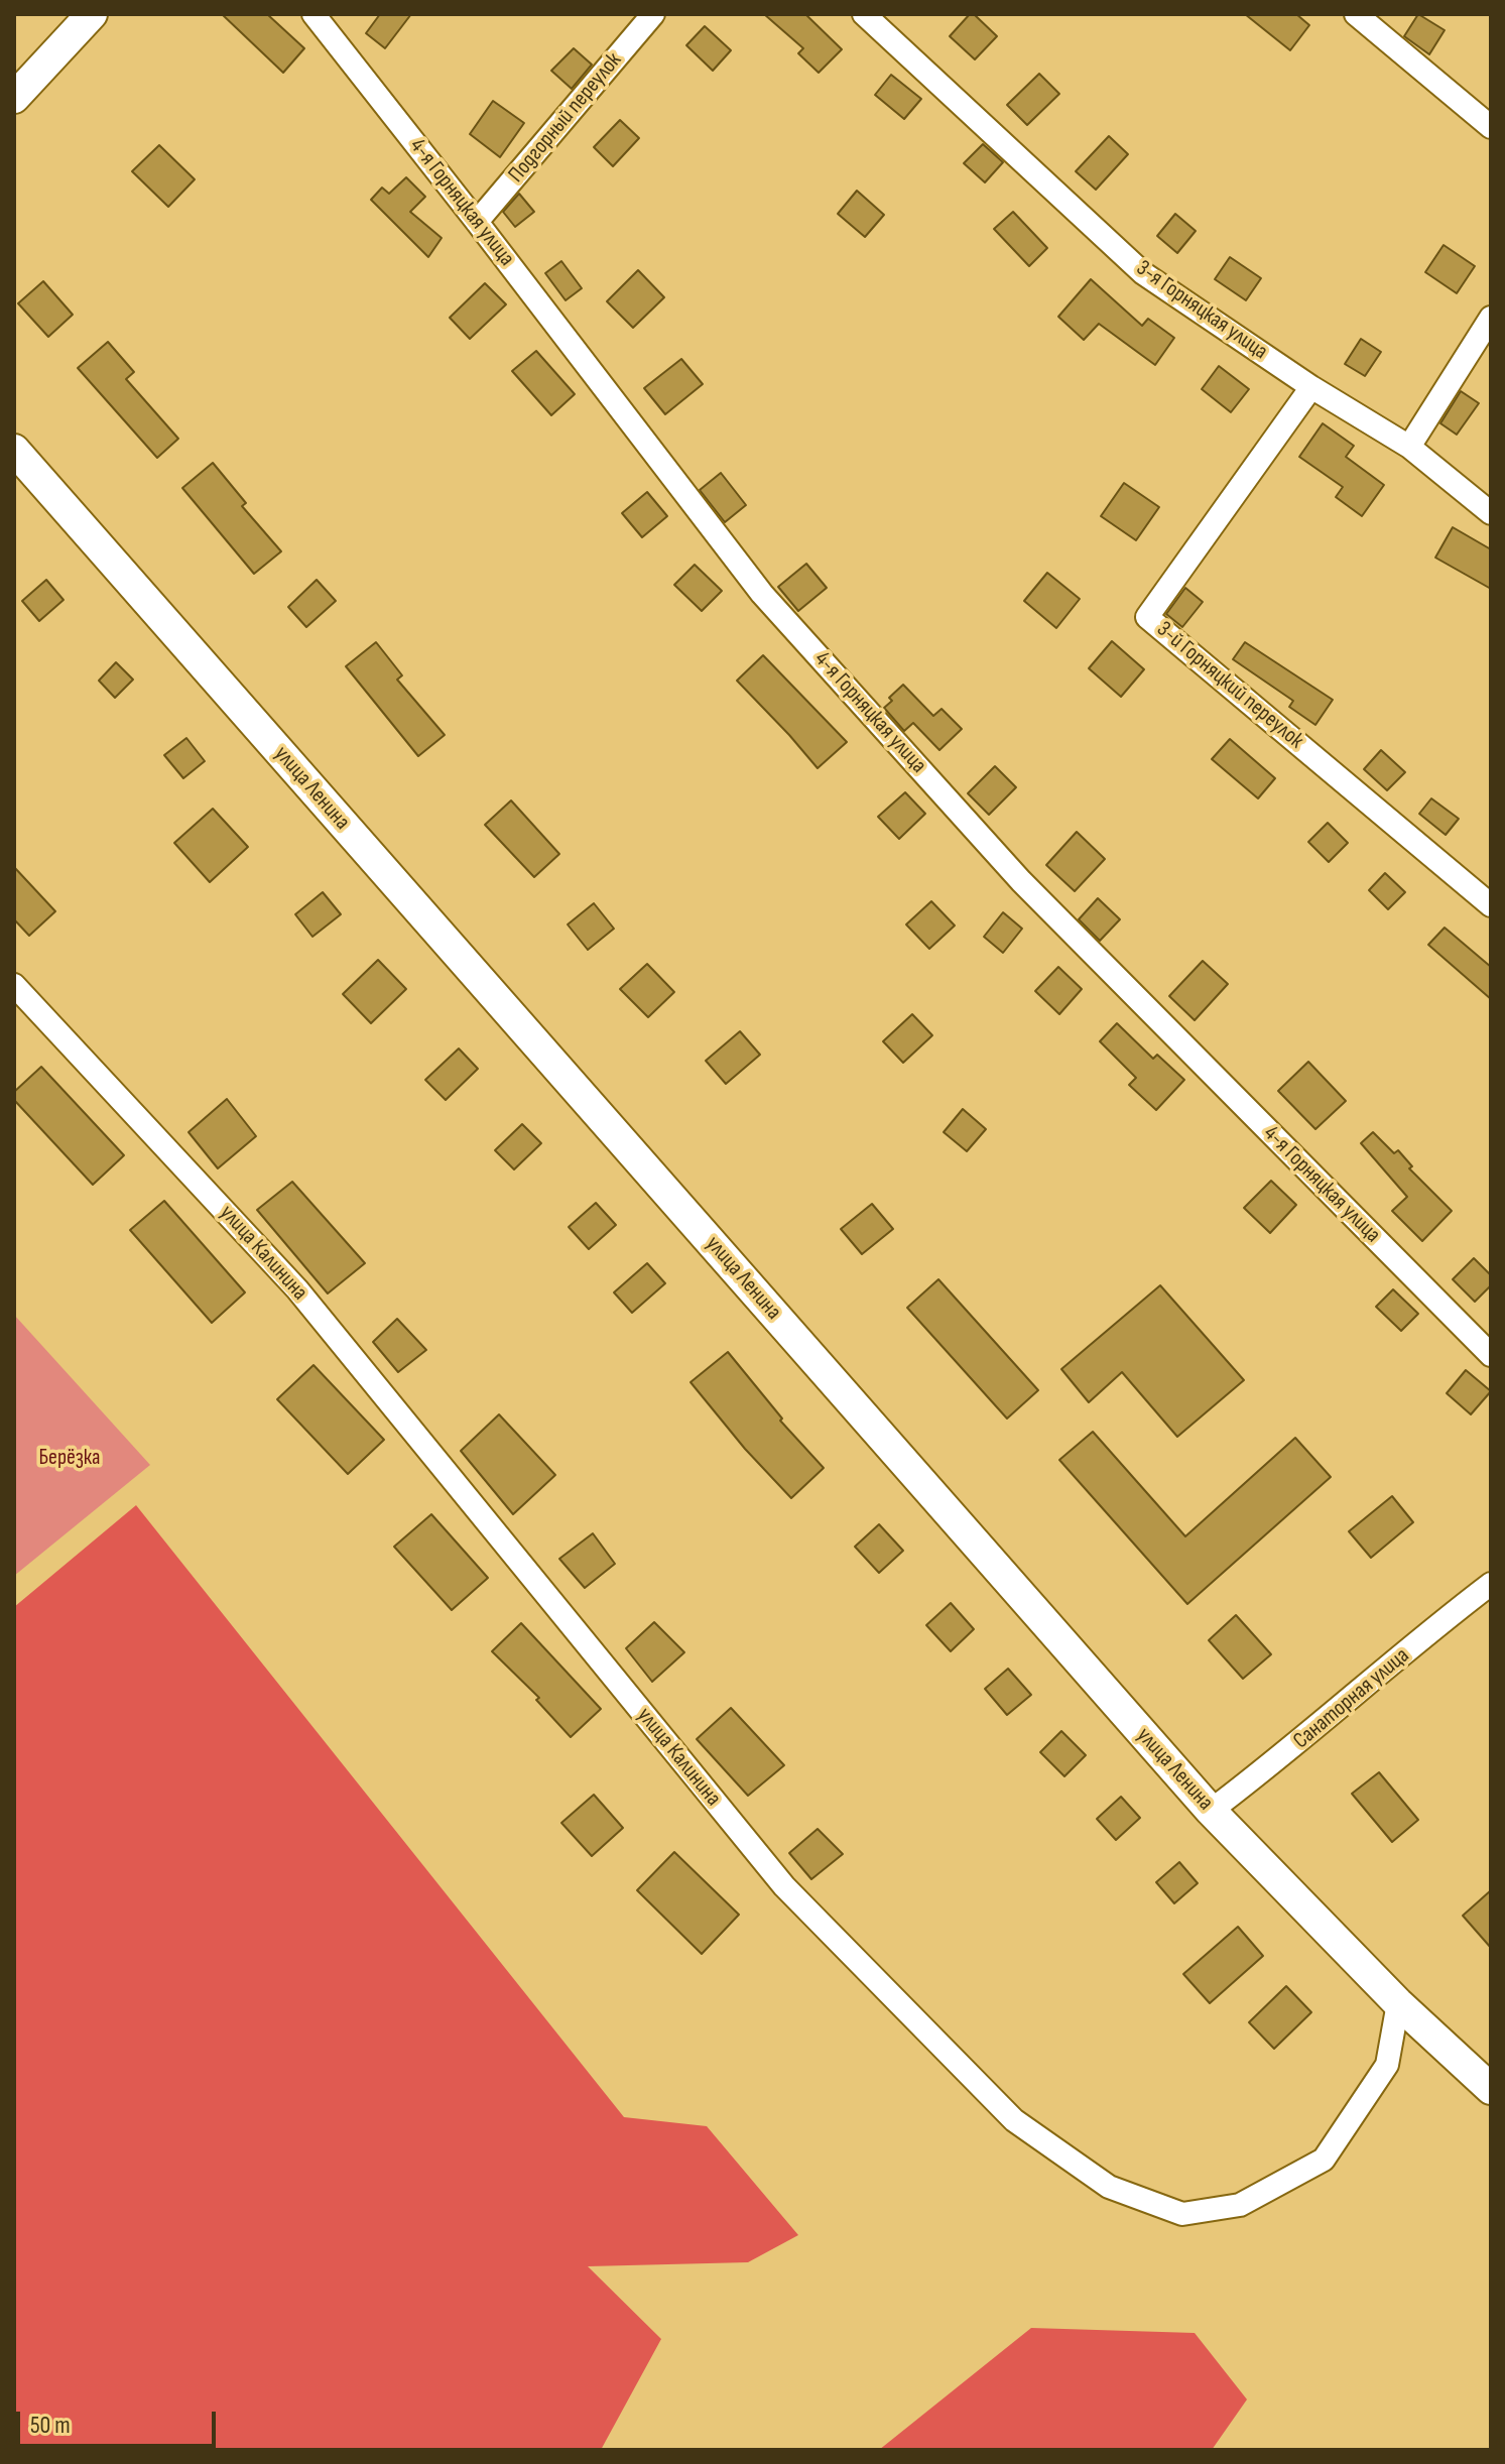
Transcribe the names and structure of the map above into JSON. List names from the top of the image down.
{
  "streets": {
    "main road": ["улица Ленина"],
    "street": [
      "Подгорный переулок",
      "4-я Горняцкая улица",
      "3-я Горняцкая улица",
      "3-й Горняцкий переулок",
      "улица Калинина",
      "Санаторная улица"
    ]
  },
  "crossings": [
    ["Подгорный переулок", "4-я Горняцкая улица"],
    ["3-я Горняцкая улица", "3-й Горняцкий переулок"],
    ["улица Ленина", "улица Калинина"],
    ["улица Ленина", "Санаторная улица"]
  ],
  "parks": ["Берёзка"],
  "scale_bar": "50 m"
}
